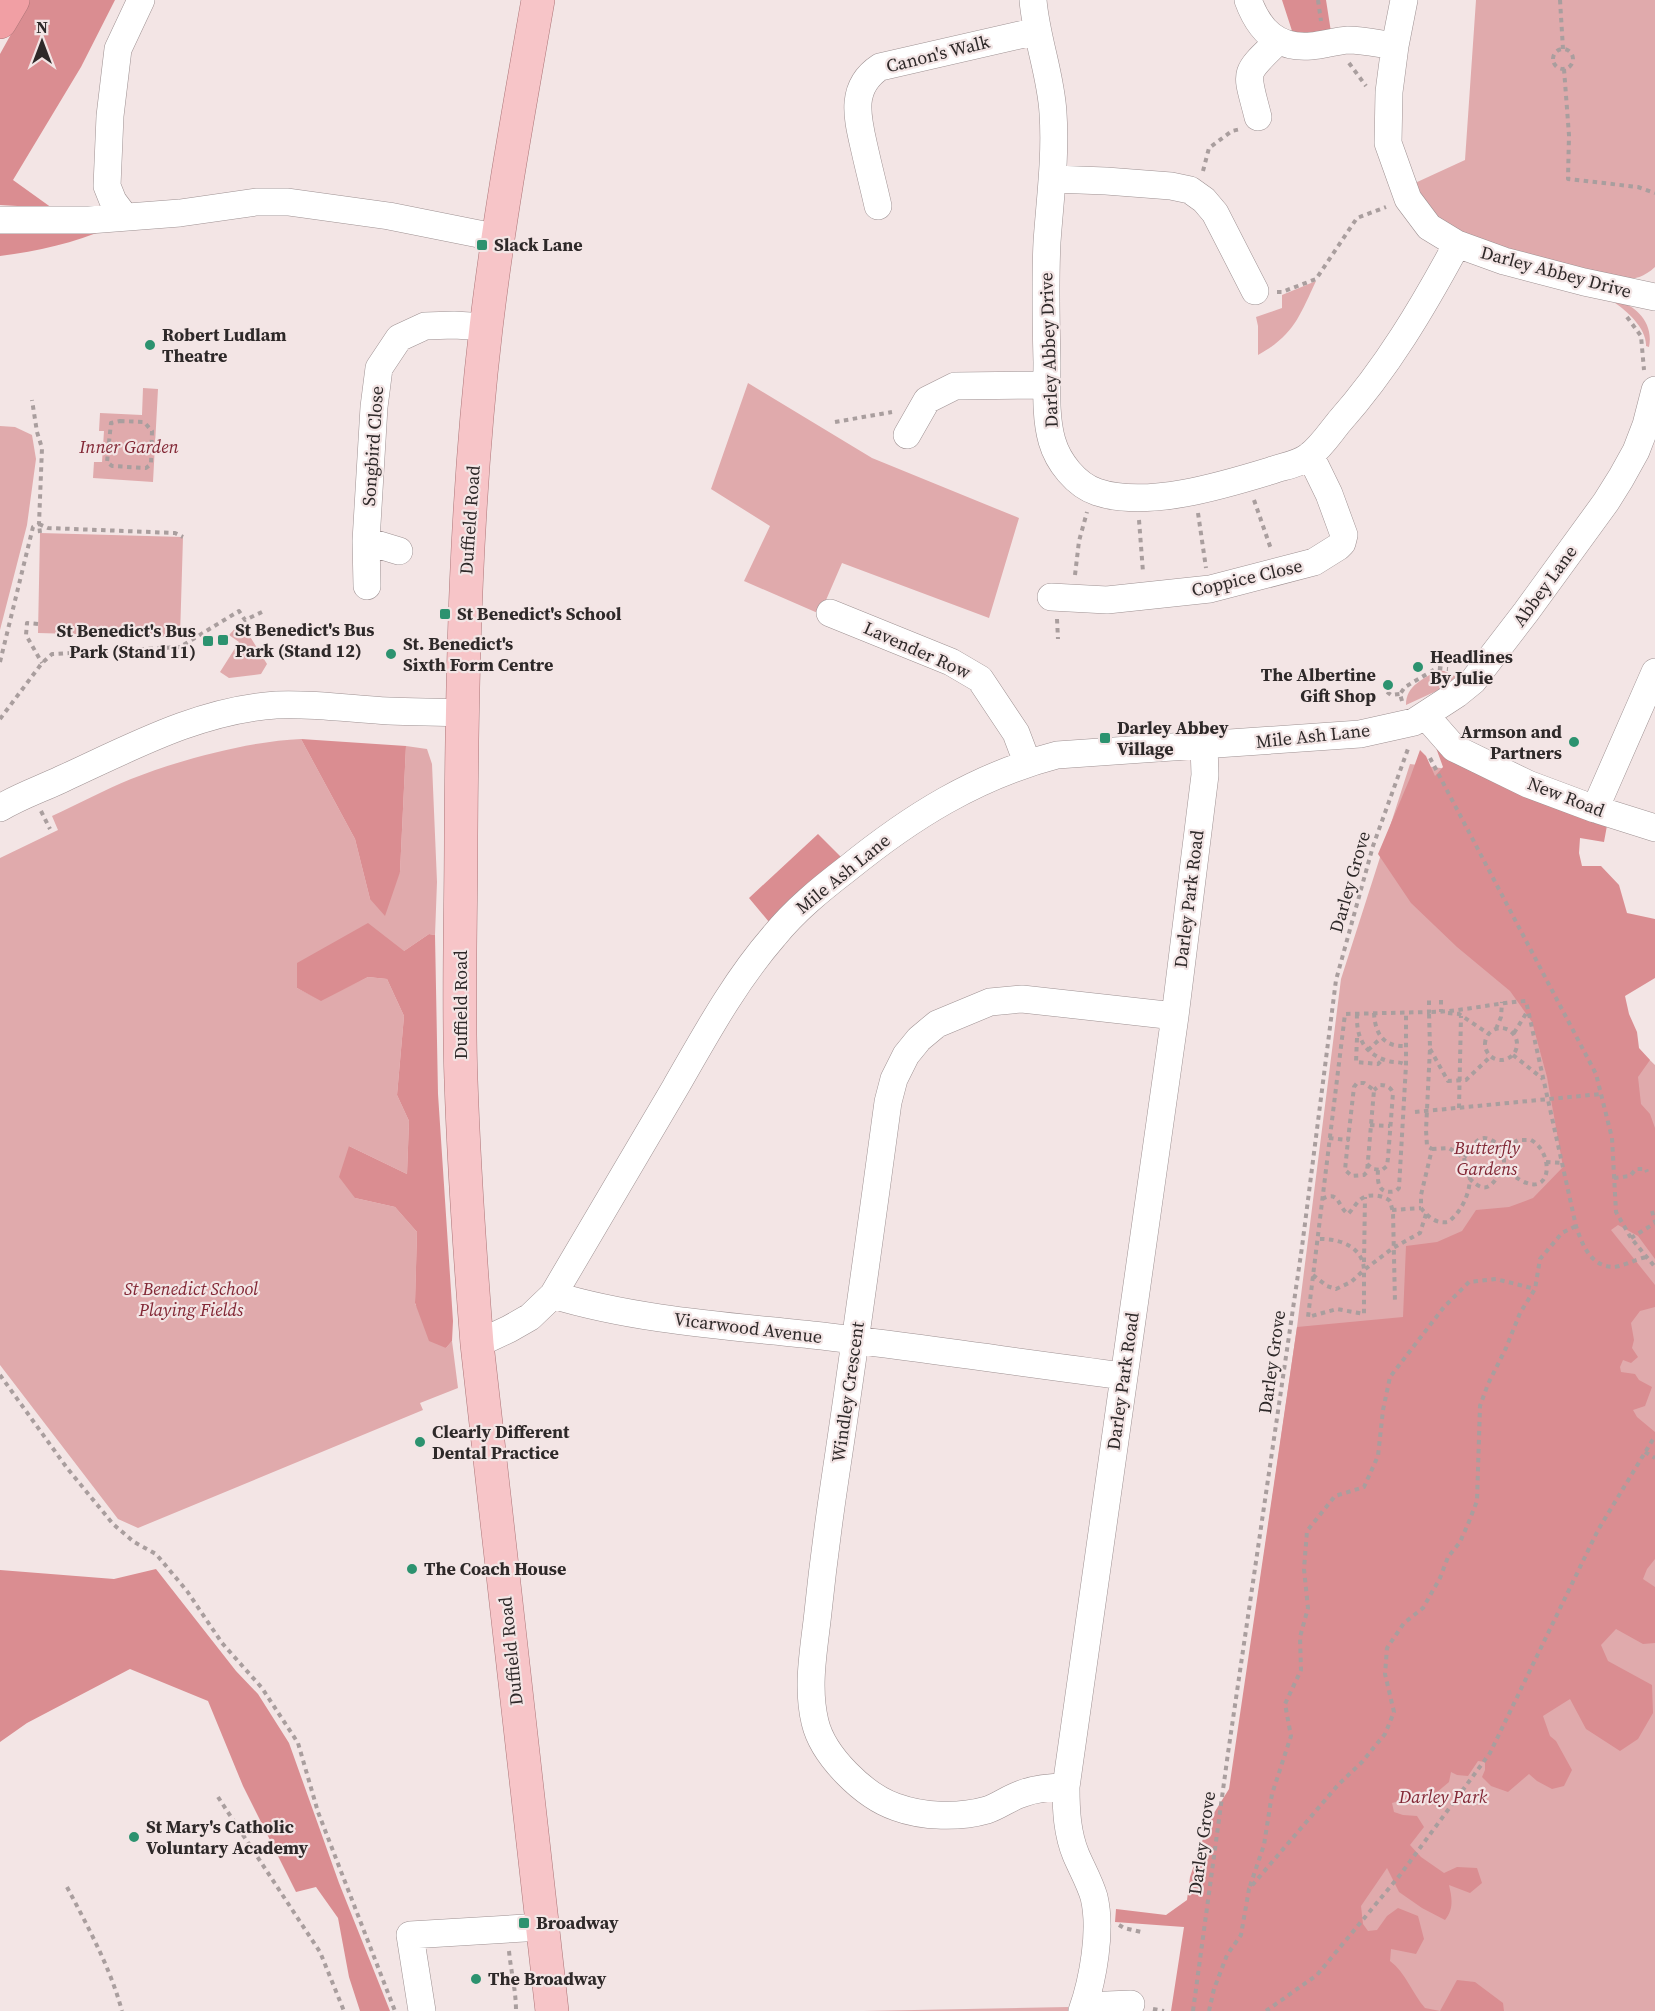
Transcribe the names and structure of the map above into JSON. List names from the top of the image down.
{
  "streets": {
    "main road": ["Duffield Road"],
    "street": [
      "Canon's Walk",
      "Darley Abbey Drive",
      "Songbird Close",
      "Coppice Close",
      "Abbey Lane",
      "Lavender Row",
      "Mile Ash Lane",
      "New Road",
      "Darley Park Road",
      "Vicarwood Avenue",
      "Windley Crescent"
    ],
    "path": ["Darley Grove"]
  },
  "crossings": [
    ["Canon's Walk", "Darley Abbey Drive"],
    ["Darley Abbey Drive", "Coppice Close"],
    ["Songbird Close", "Duffield Road"],
    ["Duffield Road", "Mile Ash Lane"],
    ["Abbey Lane", "Mile Ash Lane"],
    ["Abbey Lane", "New Road"],
    ["Abbey Lane", "Darley Grove"],
    ["Lavender Row", "Mile Ash Lane"],
    ["Mile Ash Lane", "New Road"],
    ["Mile Ash Lane", "Darley Grove"],
    ["Mile Ash Lane", "Darley Park Road"],
    ["Mile Ash Lane", "Vicarwood Avenue"],
    ["New Road", "Darley Grove"],
    ["Darley Park Road", "Vicarwood Avenue"],
    ["Darley Park Road", "Windley Crescent"],
    ["Vicarwood Avenue", "Windley Crescent"]
  ],
  "parks": [
    "Inner Garden",
    "Butterfly Gardens",
    "St Benedict School Playing Fields",
    "Darley Park"
  ],
  "places": {
    "transit": [
      "Slack Lane",
      "St Benedict's School",
      "St Benedict's Bus Park (Stand 12)",
      "St Benedict's Bus Park (Stand 11)",
      "Darley Abbey Village",
      "Broadway"
    ],
    "other": [
      "Robert Ludlam Theatre",
      "St. Benedict's Sixth Form Centre",
      "Headlines By Julie",
      "The Albertine Gift Shop",
      "Armson and Partners",
      "Clearly Different Dental Practice",
      "The Coach House",
      "St Mary's Catholic Voluntary Academy",
      "The Broadway"
    ]
  },
  "north": "top"
}
